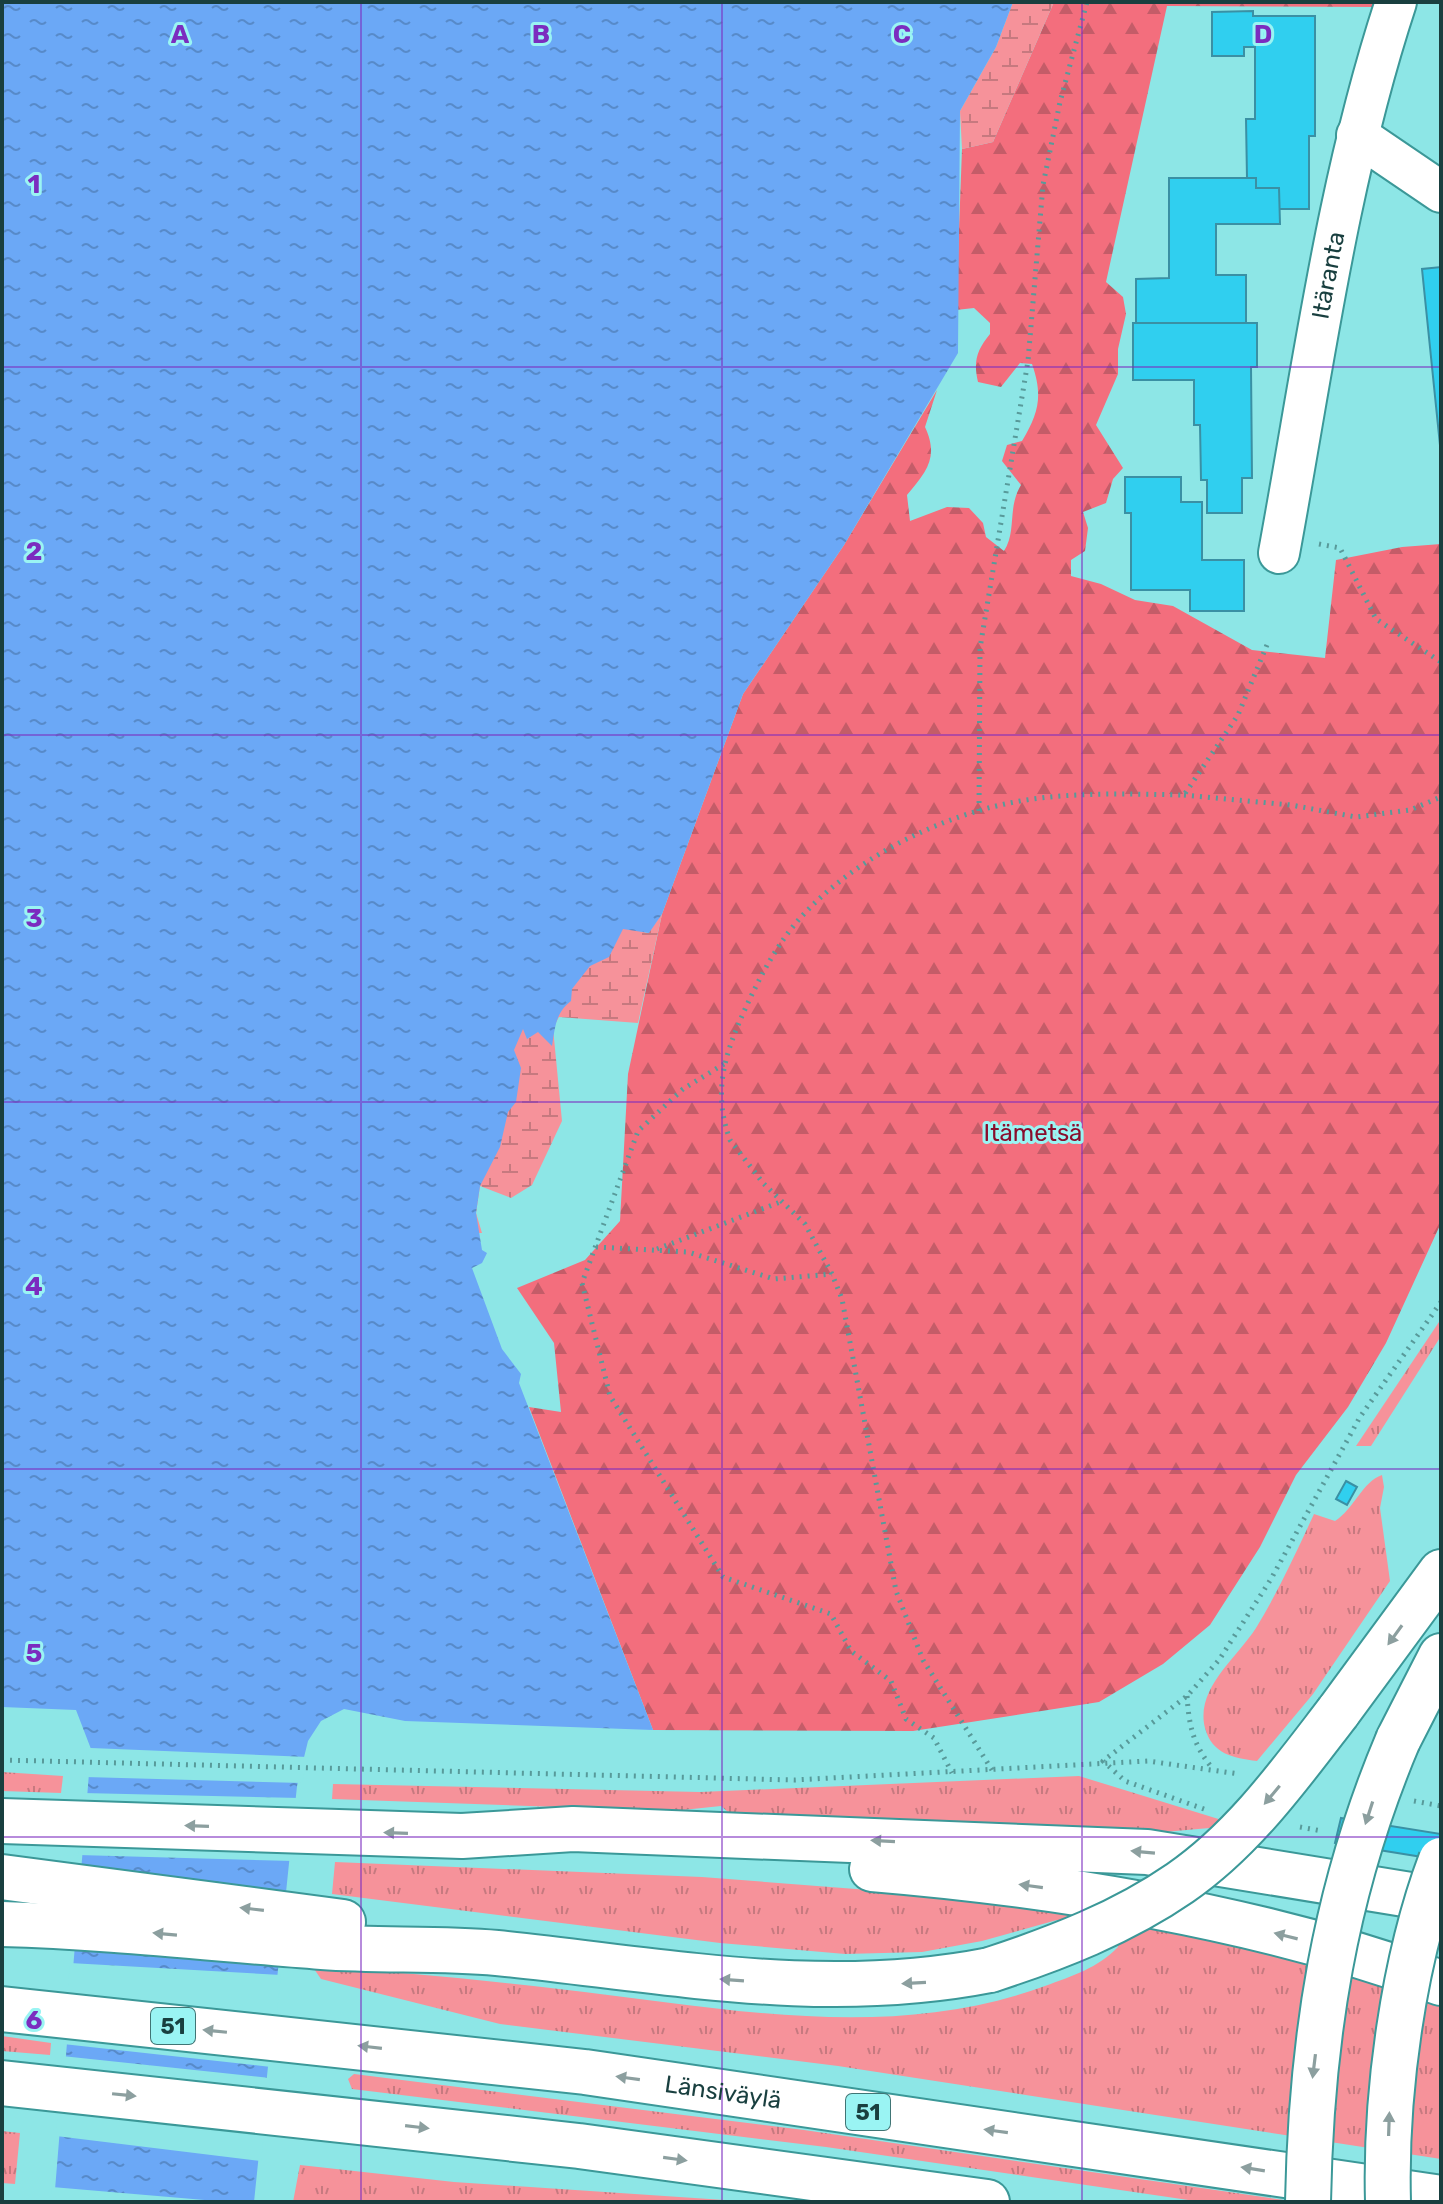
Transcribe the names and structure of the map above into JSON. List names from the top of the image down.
{
  "streets": {
    "highway": ["51", "Länsiväylä"],
    "street": ["Itäranta"]
  },
  "parks": ["Itämetsä"],
  "grid": {
    "columns": [
      "A",
      "B",
      "C",
      "D"
    ],
    "rows": [
      "1",
      "2",
      "3",
      "4",
      "5",
      "6"
    ]
  }
}
